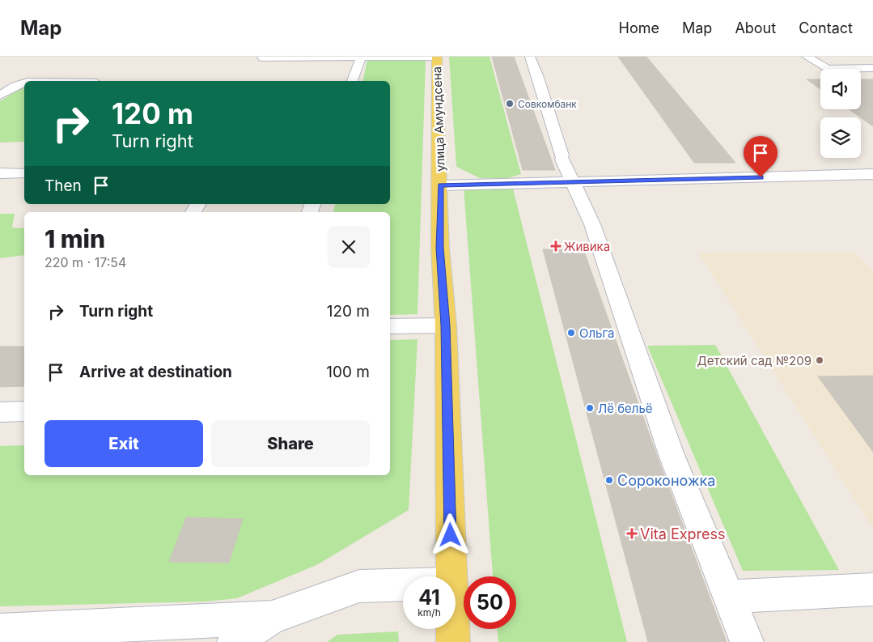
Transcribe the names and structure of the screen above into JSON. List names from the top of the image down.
{
  "streets": {
    "main road": ["улица Амундсена"]
  },
  "places": {
    "other": [
      "Совкомбанк",
      "Ольга",
      "Детский сад №209",
      "Лё бельё",
      "Сороконожка"
    ],
    "health": ["Живика", "Vita Express"]
  },
  "page": {
    "header": "Map",
    "nav": [
      "Home",
      "Map",
      "About",
      "Contact"
    ],
    "turn": ["120 m", "Turn right"],
    "then": "Then",
    "heading": ["1 min", "220 m · 17:54"],
    "list": [
      {
        "name": "Turn right",
        "value": "120 m"
      },
      {
        "name": "Arrive at destination",
        "value": "100 m"
      }
    ],
    "buttons": ["Exit", "Share"],
    "speed": "41 km/h",
    "limit": "50"
  }
}
